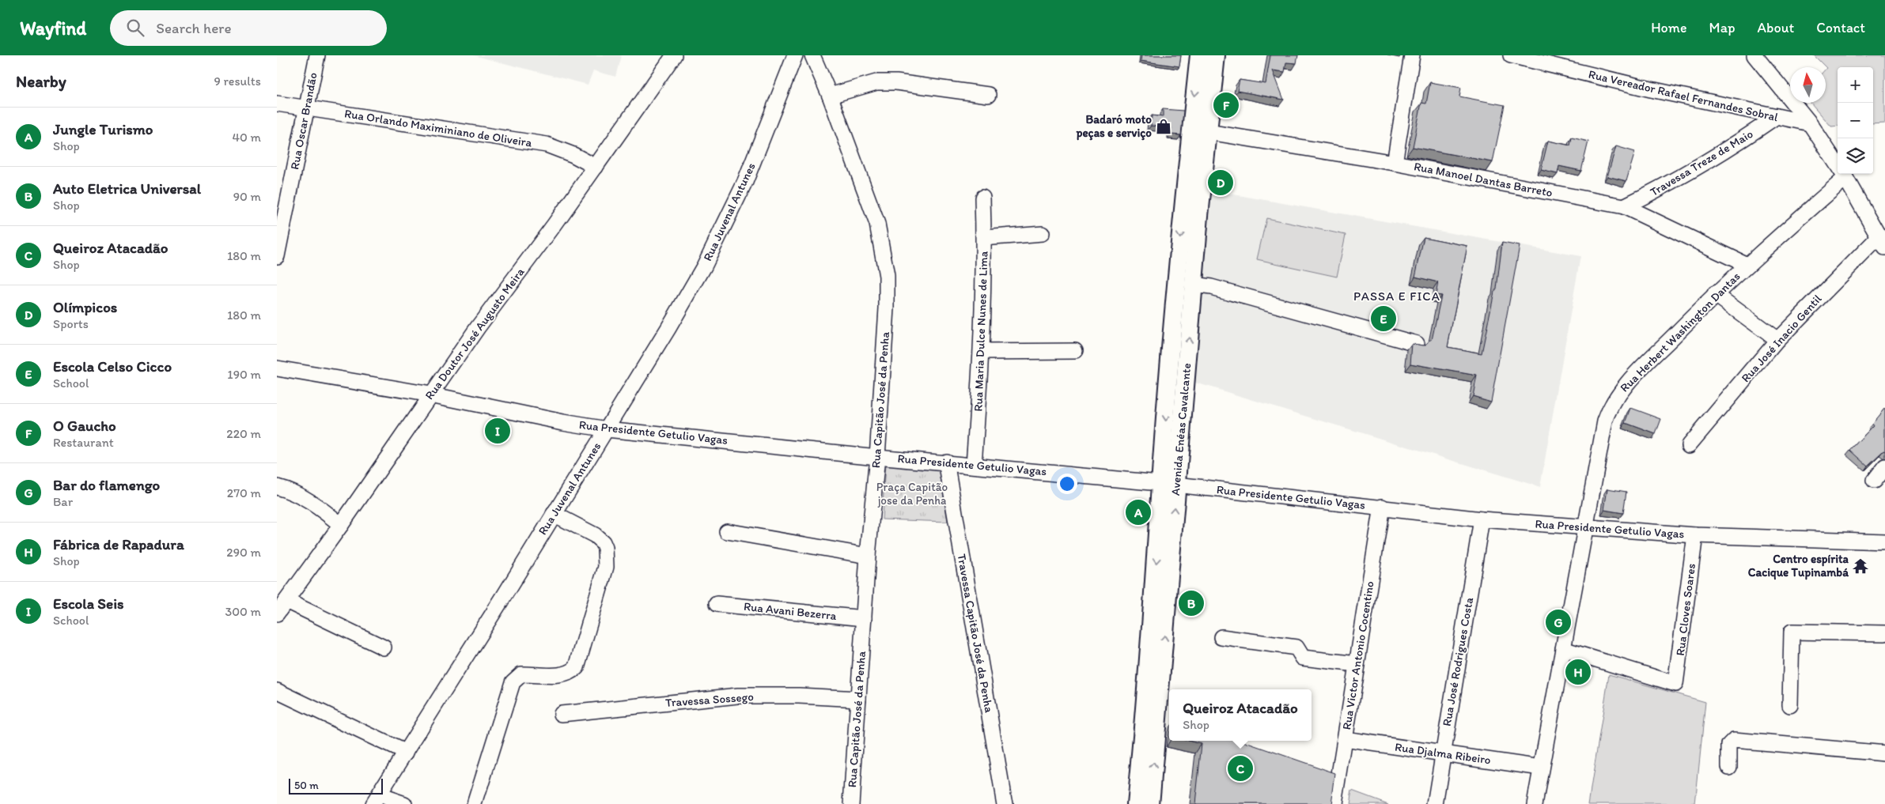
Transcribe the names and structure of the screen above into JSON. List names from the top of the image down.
{
  "streets": {
    "main road": ["Avenida Enéas Cavalcante"],
    "street": [
      "Rua Vereador Rafael Fernandes Sobral",
      "Rua Oscar Brandão",
      "Rua Orlando Maximiniano de Oliveira",
      "Travessa Treze de Maio",
      "Rua Manoel Dantas Barreto",
      "Rua Juvenal Antunes",
      "Rua Maria Dulce Nunes de Lima",
      "Rua Herbert Washington Dantas",
      "Rua Doutor José Augusto Meira",
      "Rua José Inacio Gentil",
      "Rua Capitão José da Penha",
      "Rua Presidente Getulio Vagas",
      "Rua Cloves Soares",
      "Rua Avani Bezerra",
      "Travessa Capitão José da Penha",
      "Rua Victor Antonio Cocentino",
      "Rua José Rodrigues Costa",
      "Travessa Sossego",
      "Rua Djalma Ribeiro"
    ]
  },
  "crossings": [
    ["Rua Vereador Rafael Fernandes Sobral", "Travessa Treze de Maio"],
    ["Rua Oscar Brandão", "Rua Orlando Maximiniano de Oliveira"],
    ["Rua Orlando Maximiniano de Oliveira", "Rua Doutor José Augusto Meira"],
    ["Travessa Treze de Maio", "Rua Manoel Dantas Barreto"],
    ["Rua Manoel Dantas Barreto", "Rua Herbert Washington Dantas"],
    ["Rua Manoel Dantas Barreto", "Avenida Enéas Cavalcante"],
    ["Rua Juvenal Antunes", "Rua Presidente Getulio Vagas"],
    ["Rua Maria Dulce Nunes de Lima", "Rua Presidente Getulio Vagas"],
    ["Rua Herbert Washington Dantas", "Rua Presidente Getulio Vagas"],
    ["Rua Herbert Washington Dantas", "Rua Cloves Soares"],
    ["Rua Herbert Washington Dantas", "Rua Djalma Ribeiro"],
    ["Rua Doutor José Augusto Meira", "Rua Presidente Getulio Vagas"],
    ["Rua Capitão José da Penha", "Rua Presidente Getulio Vagas"],
    ["Rua Capitão José da Penha", "Rua Avani Bezerra"],
    ["Rua Capitão José da Penha", "Travessa Sossego"],
    ["Avenida Enéas Cavalcante", "Rua Presidente Getulio Vagas"],
    ["Rua Presidente Getulio Vagas", "Rua Cloves Soares"],
    ["Rua Presidente Getulio Vagas", "Travessa Capitão José da Penha"],
    ["Rua Presidente Getulio Vagas", "Rua Victor Antonio Cocentino"],
    ["Rua Presidente Getulio Vagas", "Rua José Rodrigues Costa"],
    ["Rua Victor Antonio Cocentino", "Rua Djalma Ribeiro"],
    ["Rua José Rodrigues Costa", "Rua Djalma Ribeiro"]
  ],
  "districts": ["PASSA E FICA"],
  "parks": ["Praça Capitão jose da Penha"],
  "places": {
    "shop": ["Badaró moto peças e serviço"],
    "temple": ["Centro espírita Cacique Tupinambá"]
  },
  "scale_bar": "50 m",
  "north": "top",
  "page": {
    "header": "Wayfind",
    "search": "Search here",
    "nav": [
      "Home",
      "Map",
      "About",
      "Contact"
    ],
    "heading": ["Nearby", "9 results"],
    "map_buttons": ["+", "−"],
    "pins": [
      "F",
      "D",
      "E",
      "I",
      "A",
      "B",
      "G",
      "H",
      "C"
    ],
    "list": [
      {
        "mark": "A",
        "name": "Jungle Turismo",
        "note": "Shop",
        "value": "40 m"
      },
      {
        "mark": "B",
        "name": "Auto Eletrica Universal",
        "note": "Shop",
        "value": "90 m"
      },
      {
        "mark": "C",
        "name": "Queiroz Atacadão",
        "note": "Shop",
        "value": "180 m"
      },
      {
        "mark": "D",
        "name": "Olímpicos",
        "note": "Sports",
        "value": "180 m"
      },
      {
        "mark": "E",
        "name": "Escola Celso Cicco",
        "note": "School",
        "value": "190 m"
      },
      {
        "mark": "F",
        "name": "O Gaucho",
        "note": "Restaurant",
        "value": "220 m"
      },
      {
        "mark": "G",
        "name": "Bar do flamengo",
        "note": "Bar",
        "value": "270 m"
      },
      {
        "mark": "H",
        "name": "Fábrica de Rapadura",
        "note": "Shop",
        "value": "290 m"
      },
      {
        "mark": "I",
        "name": "Escola Seis",
        "note": "School",
        "value": "300 m"
      }
    ],
    "popup": ["Queiroz Atacadão", "Shop"],
    "scale": "50 m"
  }
}
